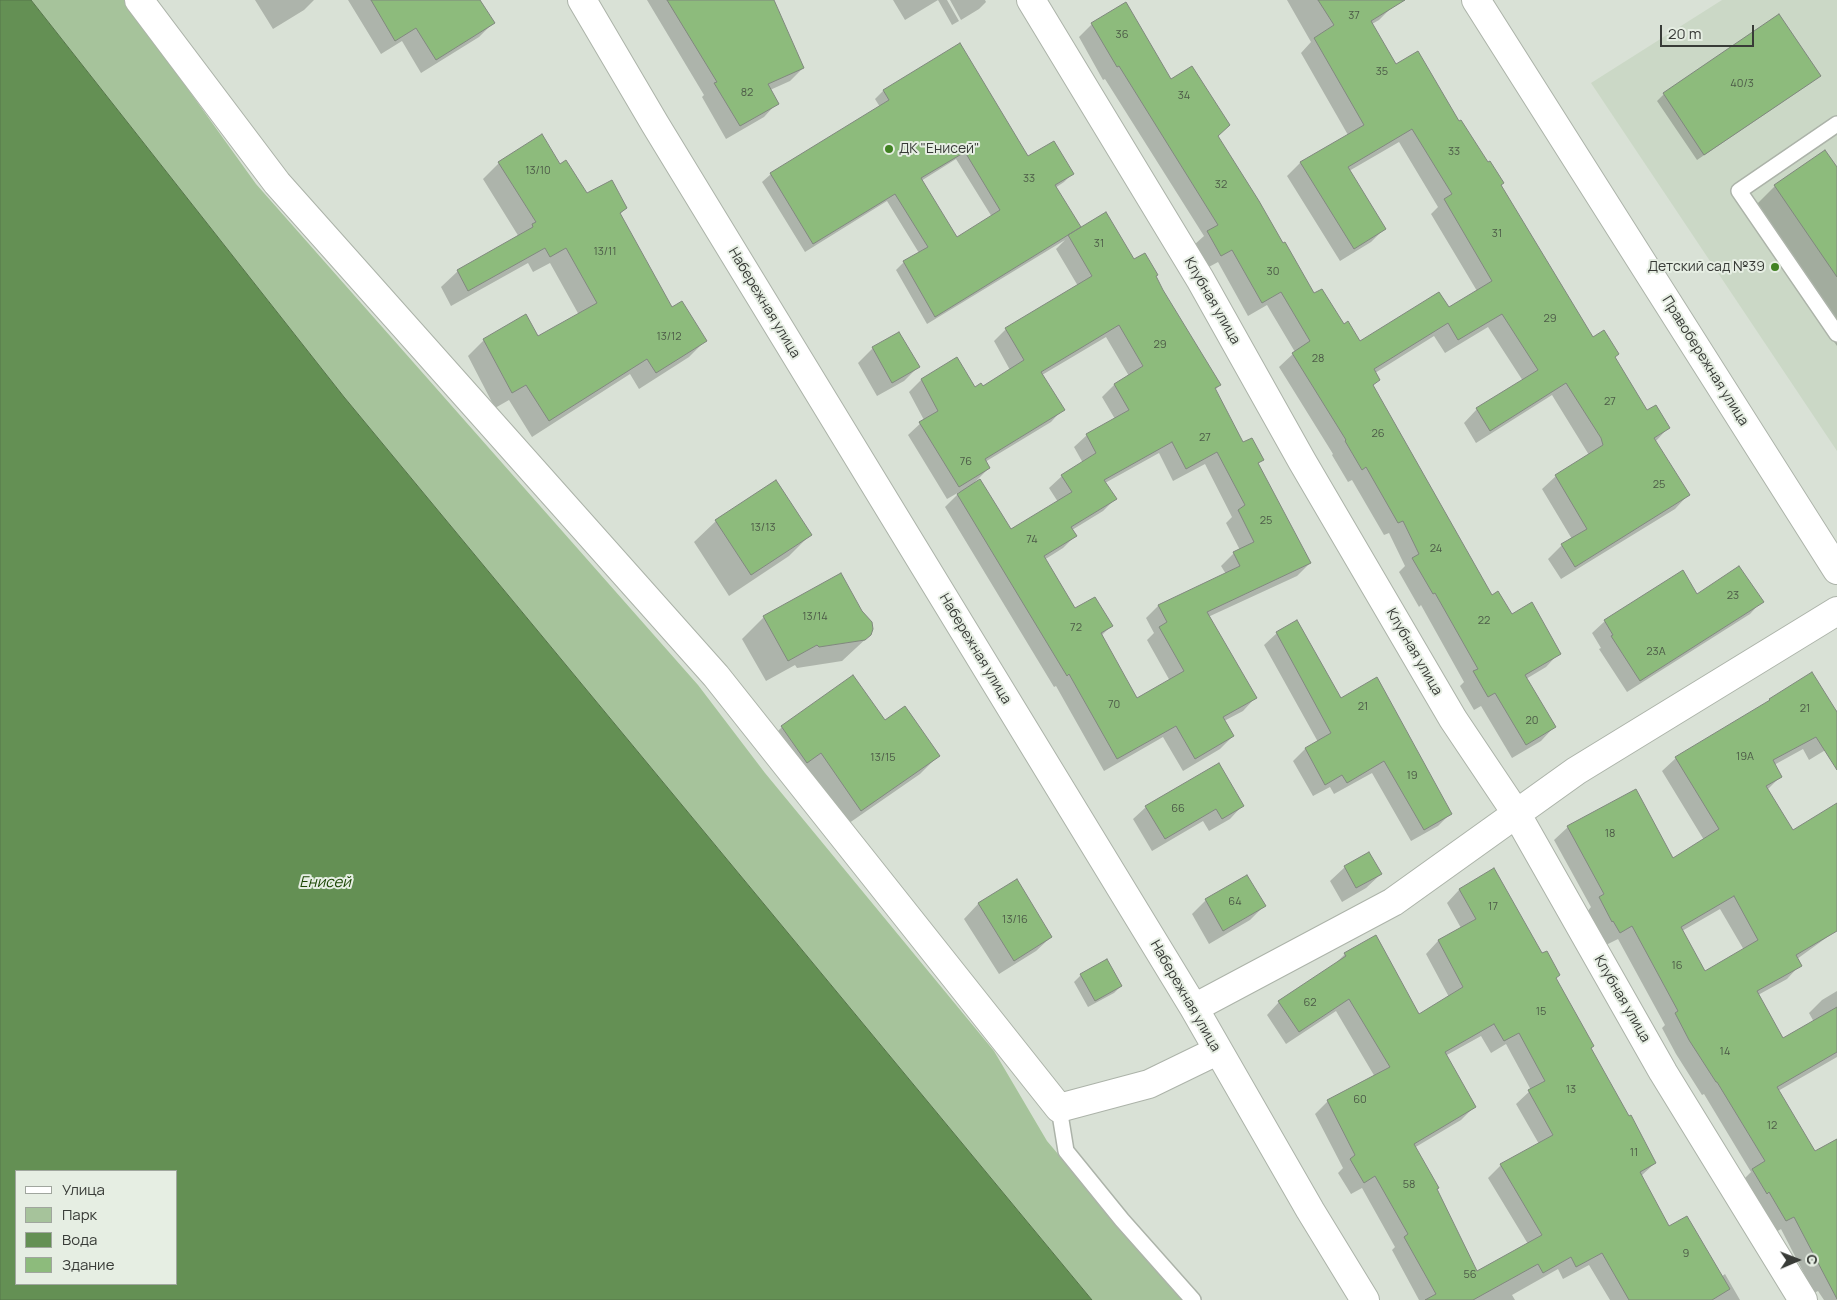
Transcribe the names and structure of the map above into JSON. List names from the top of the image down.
{
  "streets": {
    "street": ["Клубная улица", "Набережная улица", "Правобережная улица"]
  },
  "water": ["Енисей"],
  "places": ["ДК \"Енисей\"", "Детский сад №39"],
  "house_numbers": [
    "37",
    "36",
    "35",
    "40/3",
    "82",
    "34",
    "33",
    "13/10",
    "33",
    "32",
    "31",
    "31",
    "13/11",
    "30",
    "29",
    "13/12",
    "29",
    "28",
    "27",
    "26",
    "27",
    "76",
    "25",
    "25",
    "13/13",
    "74",
    "24",
    "23",
    "13/14",
    "22",
    "72",
    "23А",
    "70",
    "21",
    "21",
    "20",
    "19А",
    "13/15",
    "19",
    "66",
    "18",
    "64",
    "17",
    "13/16",
    "16",
    "62",
    "15",
    "14",
    "13",
    "60",
    "12",
    "11",
    "58",
    "9",
    "56"
  ],
  "legend": [
    "Улица",
    "Парк",
    "Вода",
    "Здание"
  ],
  "scale_bar": "20 m",
  "north": "right"
}
